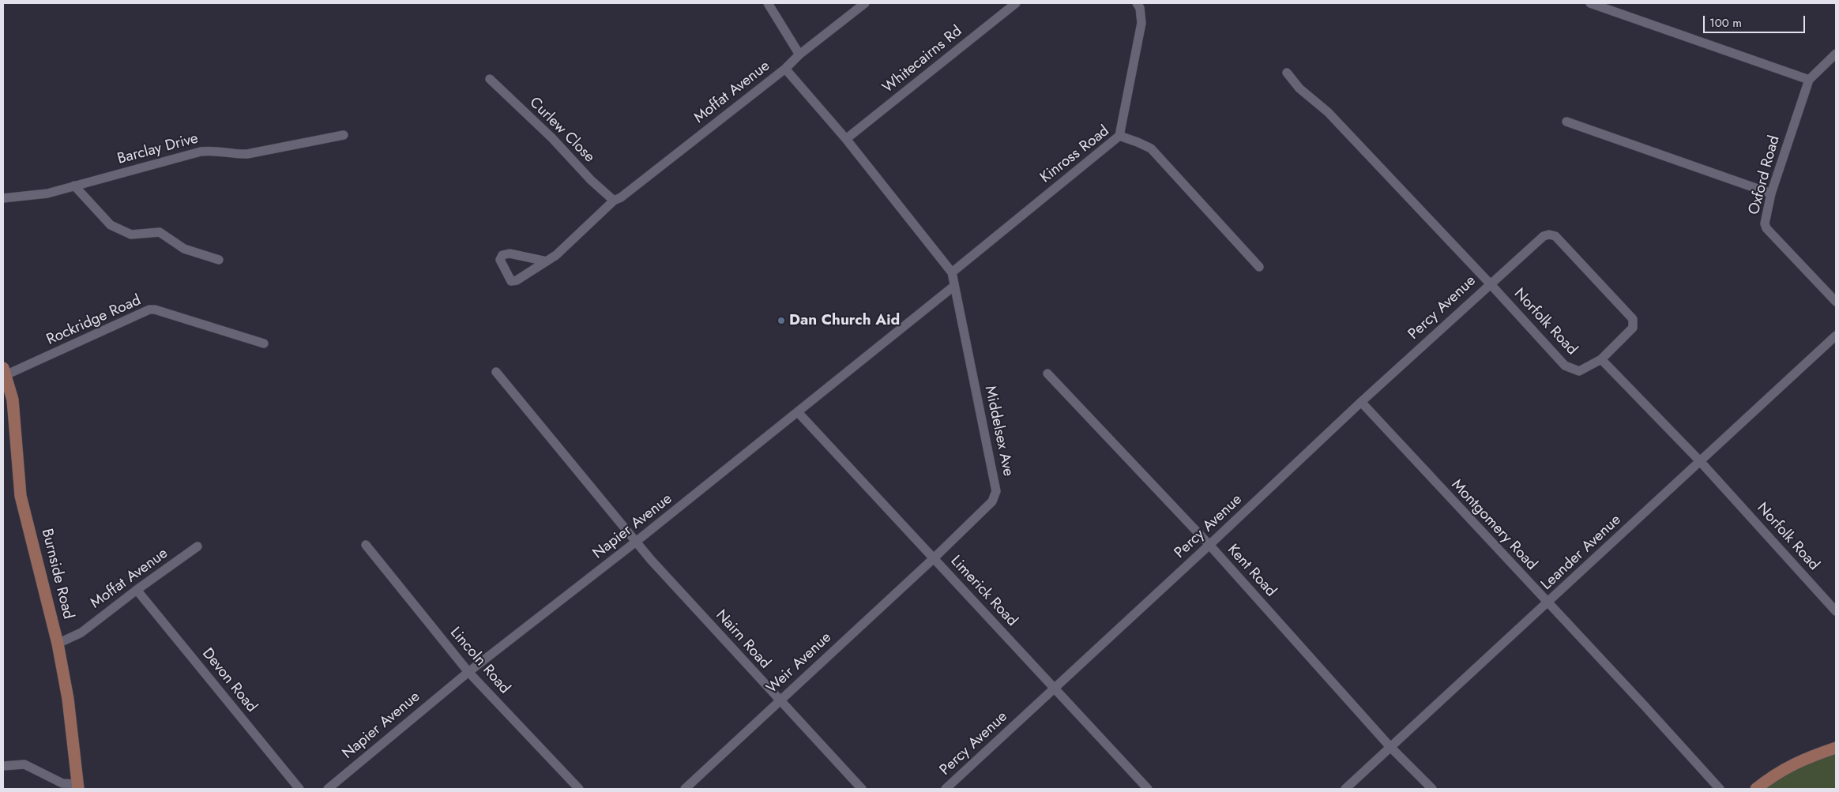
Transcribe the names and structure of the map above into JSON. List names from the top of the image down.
{
  "streets": {
    "main road": ["Burnside Road"],
    "street": [
      "Whitecairns Rd",
      "Moffat Avenue",
      "Curlew Close",
      "Barclay Drive",
      "Kinross Road",
      "Oxford Road",
      "Percy Avenue",
      "Rockridge Road",
      "Norfolk Road",
      "Middelsex Ave",
      "Montgomery Road",
      "Napier Avenue",
      "Leander Avenue",
      "Kent Road",
      "Limerick Road",
      "Nairn Road",
      "Lincoln Road",
      "Weir Avenue",
      "Devon Road"
    ]
  },
  "crossings": [
    ["Moffat Avenue", "Curlew Close"],
    ["Moffat Avenue", "Burnside Road"],
    ["Moffat Avenue", "Devon Road"],
    ["Kinross Road", "Middelsex Ave"],
    ["Percy Avenue", "Norfolk Road"],
    ["Percy Avenue", "Montgomery Road"],
    ["Percy Avenue", "Kent Road"],
    ["Percy Avenue", "Limerick Road"],
    ["Rockridge Road", "Burnside Road"],
    ["Norfolk Road", "Leander Avenue"],
    ["Middelsex Ave", "Napier Avenue"],
    ["Middelsex Ave", "Limerick Road"],
    ["Middelsex Ave", "Weir Avenue"],
    ["Montgomery Road", "Leander Avenue"],
    ["Napier Avenue", "Limerick Road"],
    ["Napier Avenue", "Nairn Road"],
    ["Napier Avenue", "Lincoln Road"],
    ["Leander Avenue", "Kent Road"],
    ["Limerick Road", "Weir Avenue"],
    ["Nairn Road", "Weir Avenue"]
  ],
  "places": ["Dan Church Aid"],
  "scale_bar": "100 m"
}
